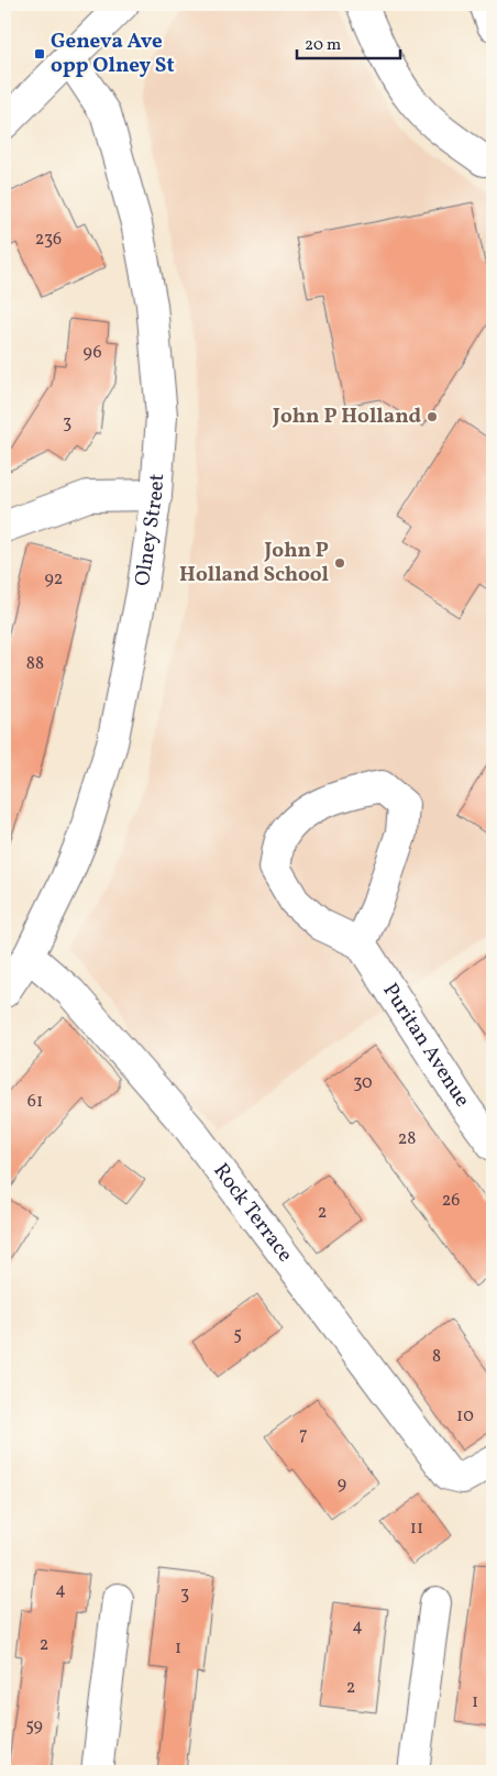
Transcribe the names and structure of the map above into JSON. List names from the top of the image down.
{
  "streets": {
    "street": ["Olney Street", "Puritan Avenue", "Rock Terrace"]
  },
  "crossings": [
    ["Olney Street", "Rock Terrace"]
  ],
  "places": {
    "transit": ["Geneva Ave opp Olney St"],
    "other": ["John P Holland", "John P Holland School"]
  },
  "house_numbers": [
    "236",
    "96",
    "3",
    "92",
    "88",
    "30",
    "61",
    "28",
    "26",
    "2",
    "5",
    "8",
    "10",
    "7",
    "9",
    "11",
    "4",
    "3",
    "4",
    "2",
    "1",
    "2",
    "1",
    "59"
  ],
  "scale_bar": "20 m"
}
